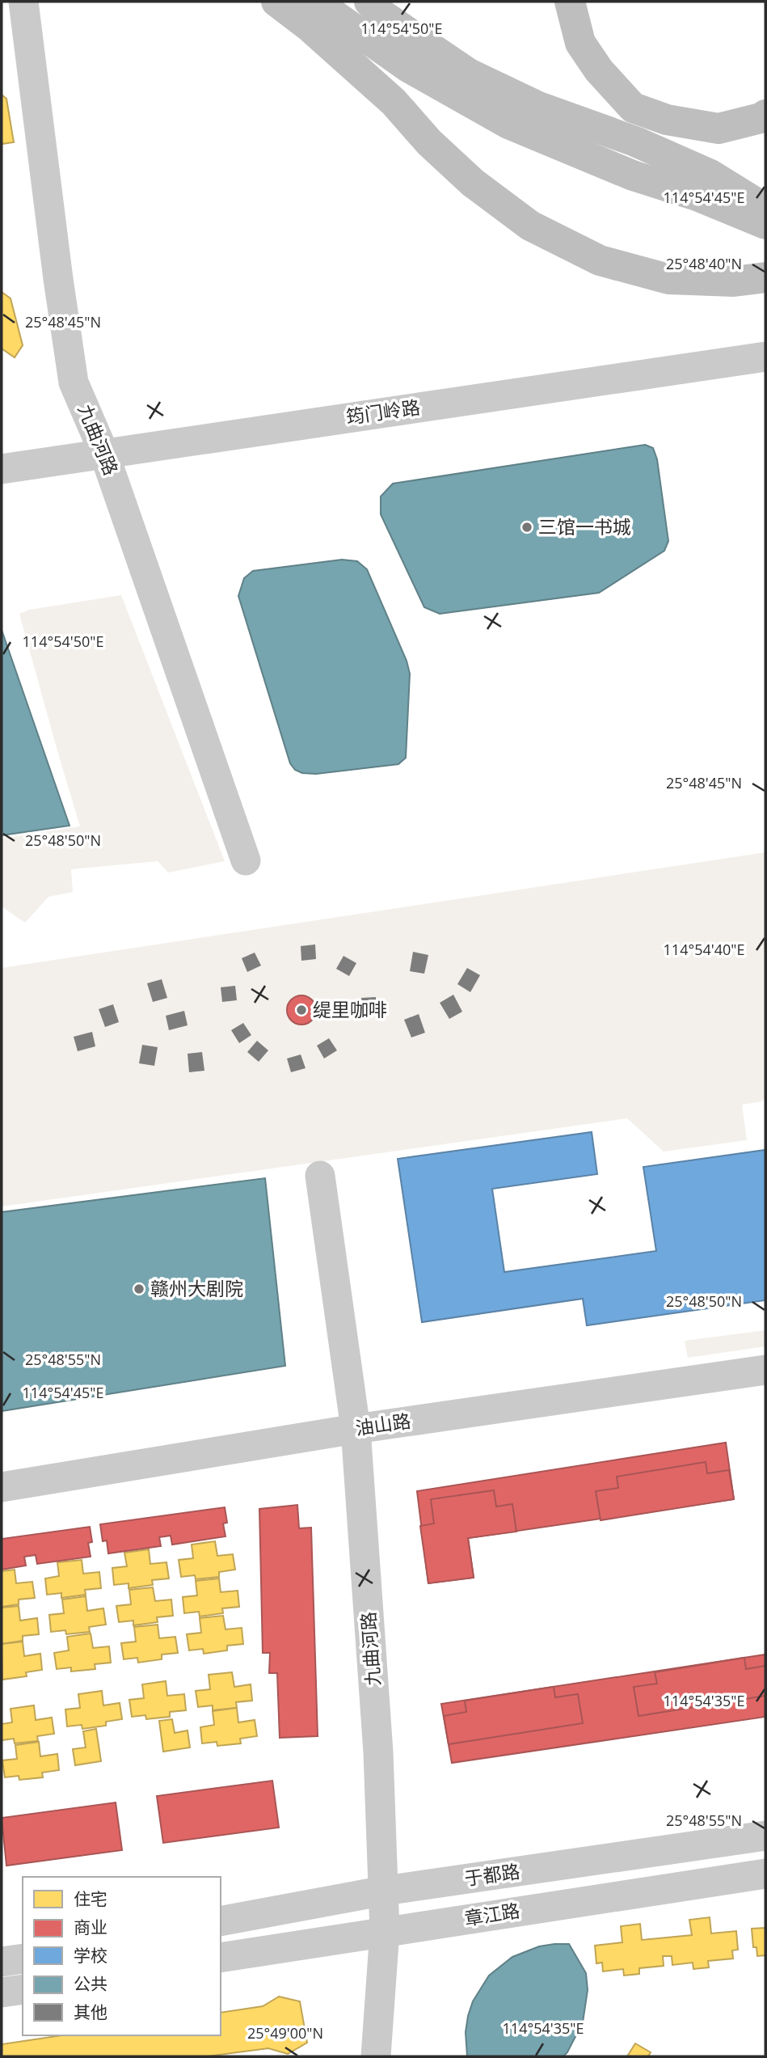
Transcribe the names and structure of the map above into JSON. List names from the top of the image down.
{
  "streets": {
    "street": [
      "筠门岭路",
      "九曲河路",
      "油山路",
      "于都路",
      "章江路"
    ]
  },
  "crossings": [
    ["筠门岭路", "九曲河路"],
    ["九曲河路", "油山路"],
    ["九曲河路", "于都路"],
    ["九曲河路", "章江路"]
  ],
  "places": ["三馆一书城", "缇里咖啡", "赣州大剧院"],
  "legend": [
    "住宅",
    "商业",
    "学校",
    "公共",
    "其他"
  ],
  "coordinates": [
    "114°54'50\"E",
    "114°54'45\"E",
    "25°48'40\"N",
    "25°48'45\"N",
    "25°48'50\"N",
    "114°54'40\"E",
    "25°48'55\"N",
    "114°54'35\"E",
    "25°49'00\"N"
  ]
}
